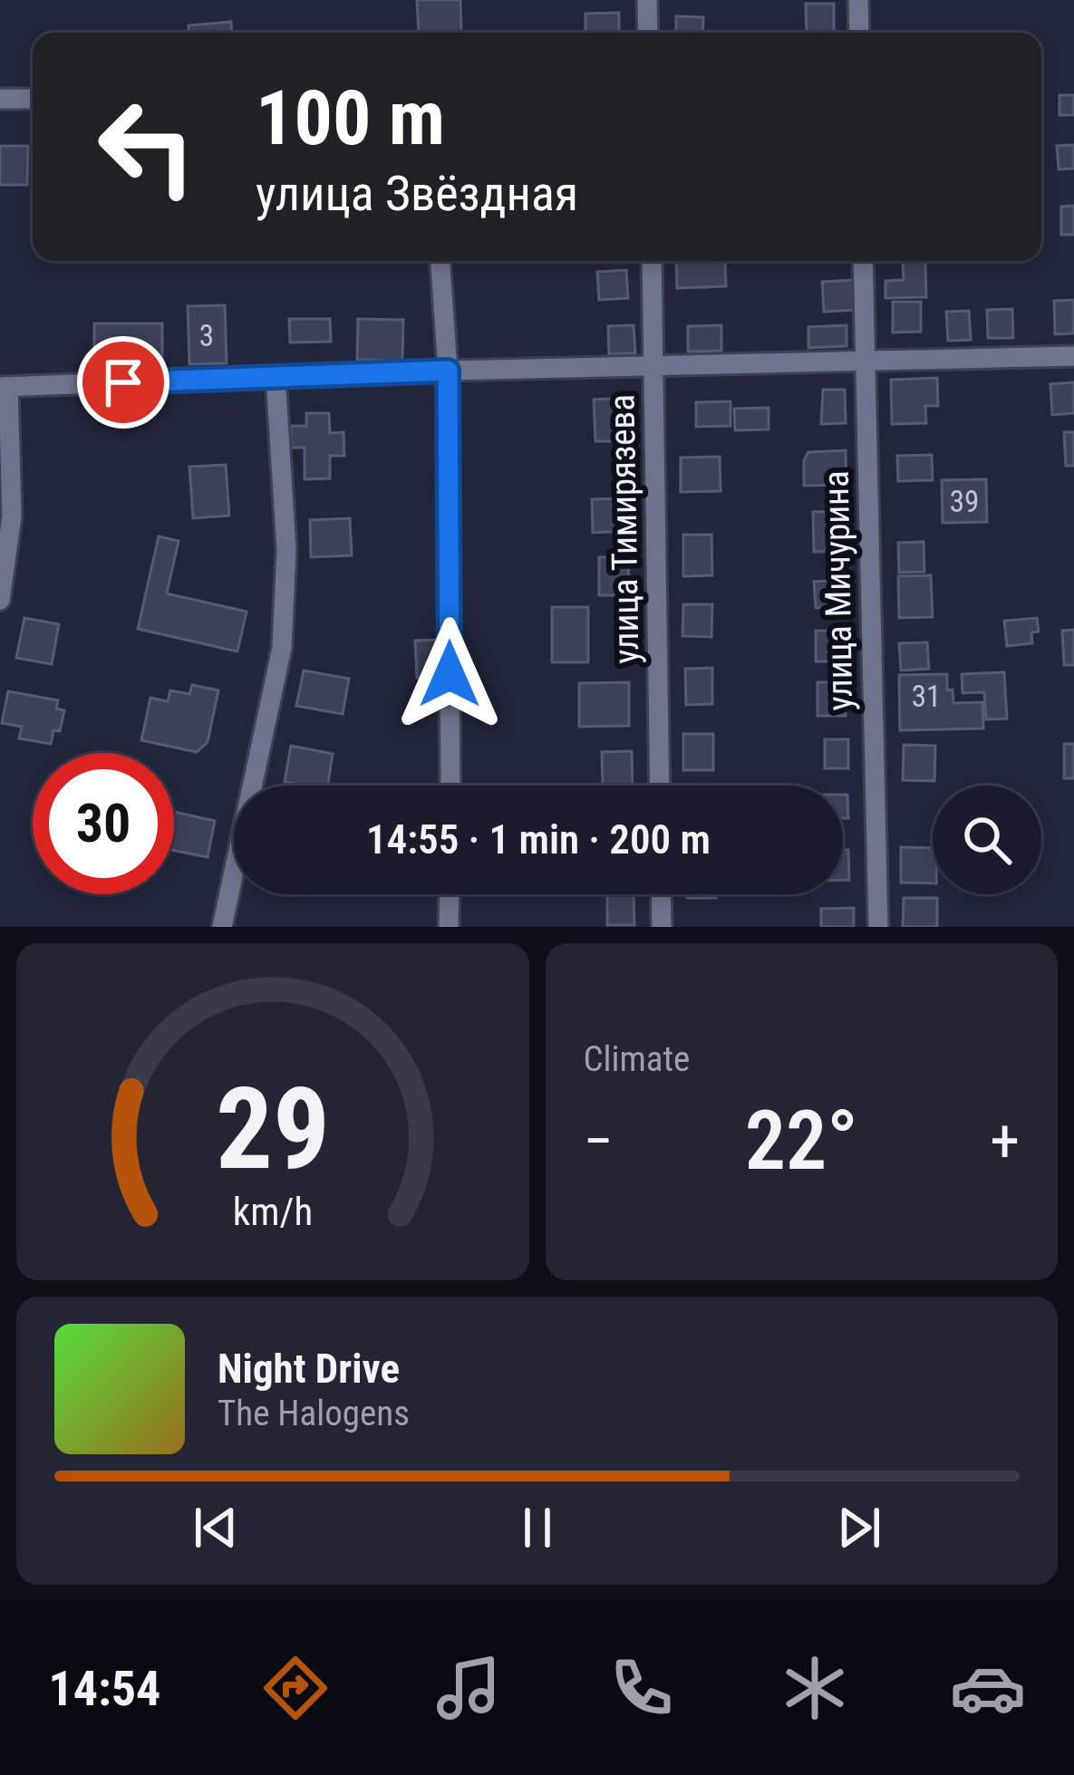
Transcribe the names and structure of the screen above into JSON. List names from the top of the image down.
{
  "streets": {
    "street": ["улица Тимирязева", "улица Мичурина"]
  },
  "house_numbers": ["3", "39", "31"],
  "page": {
    "turn": ["100 m", "улица Звёздная"],
    "limit": "30",
    "trip": "14:55 · 1 min · 200 m",
    "tile": "Climate",
    "heat": ["−", "22°", "+"],
    "song": ["Night Drive", "The Halogens"],
    "tabs": "14:54",
    "gauge": ["29", "km/h"]
  }
}
